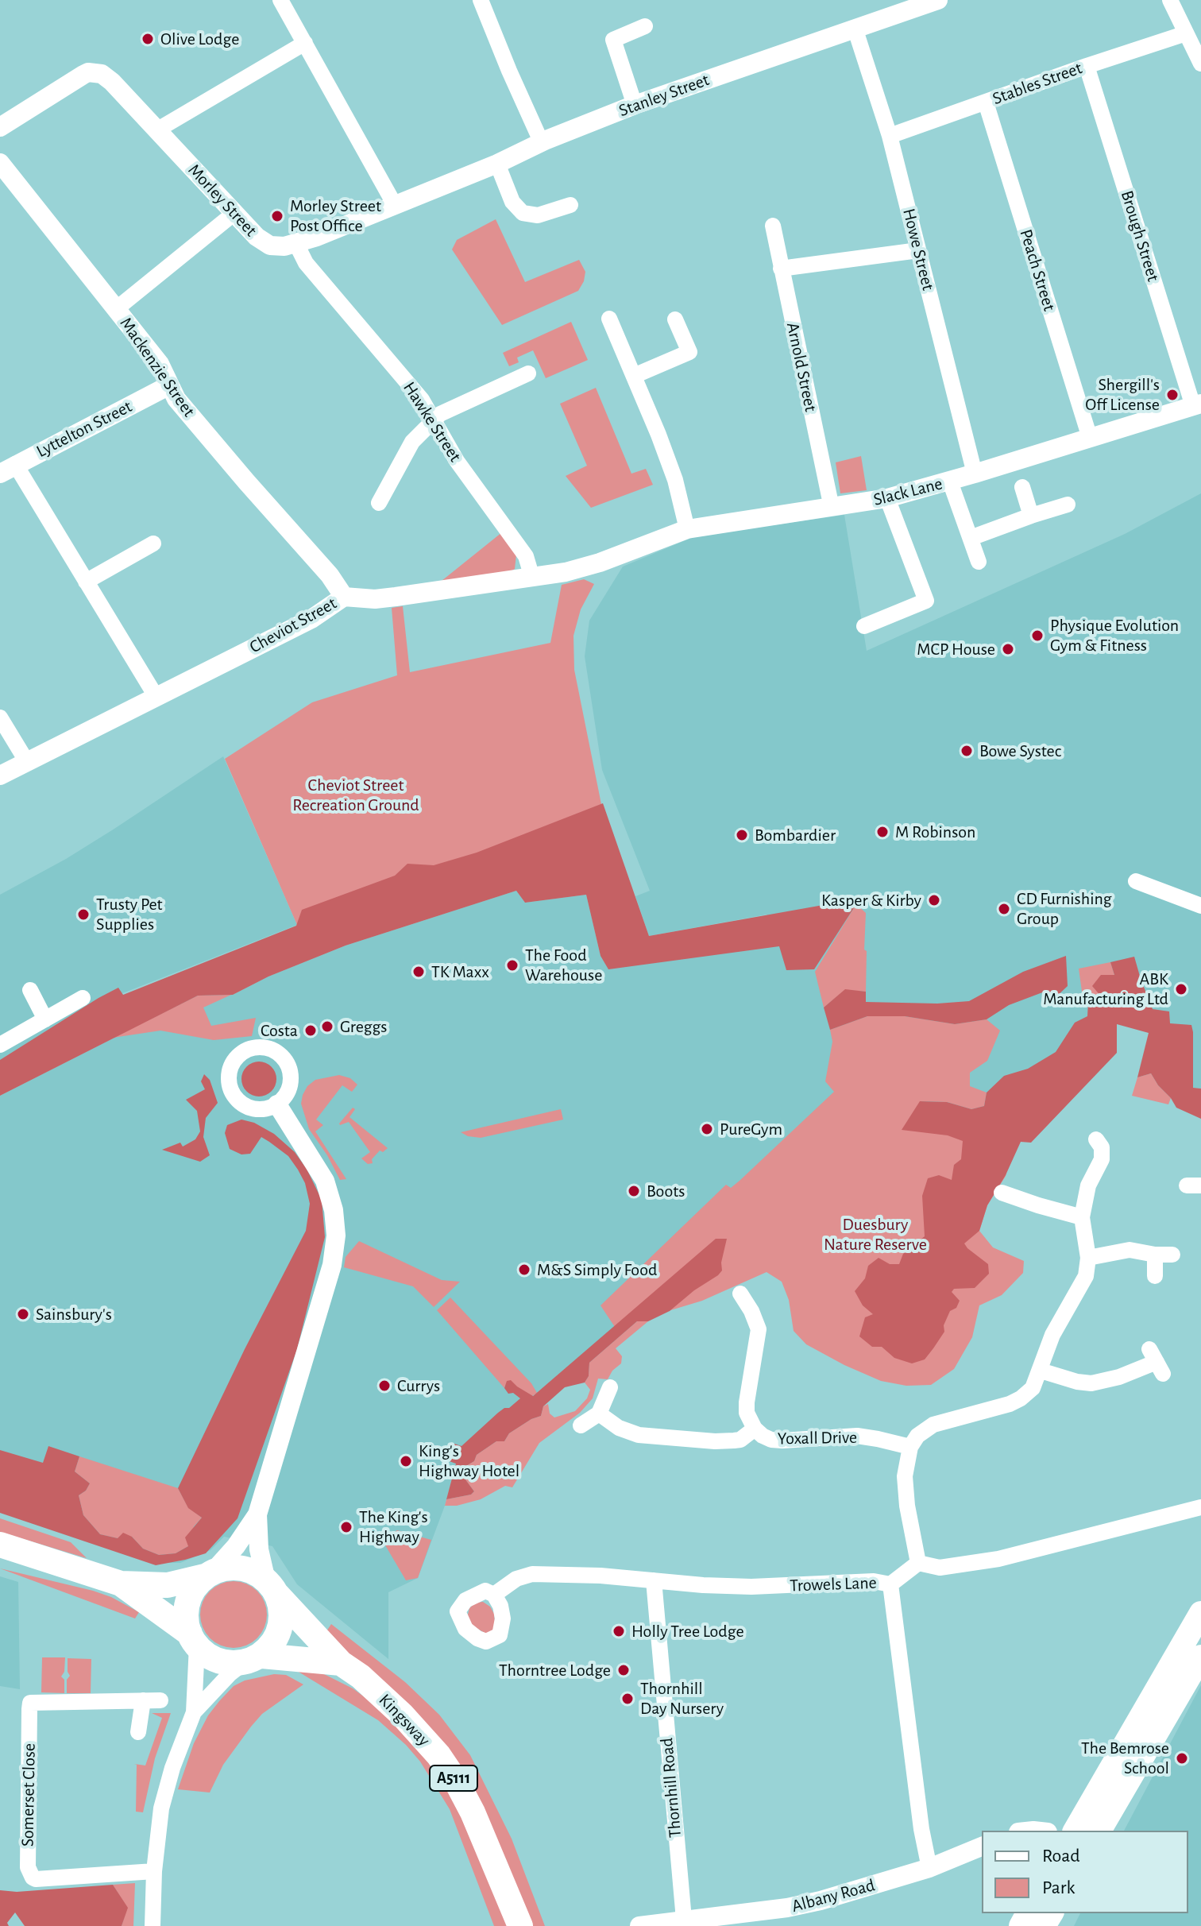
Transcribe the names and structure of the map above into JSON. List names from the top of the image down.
{
  "streets": {
    "highway": ["Kingsway", "A5111"],
    "street": [
      "Stables Street",
      "Stanley Street",
      "Morley Street",
      "Brough Street",
      "Howe Street",
      "Peach Street",
      "Mackenzie Street",
      "Arnold Street",
      "Hawke Street",
      "Lyttelton Street",
      "Slack Lane",
      "Cheviot Street",
      "Yoxall Drive",
      "Trowels Lane",
      "Thornhill Road",
      "Somerset Close",
      "Albany Road"
    ]
  },
  "crossings": [
    ["Stables Street", "Brough Street"],
    ["Stables Street", "Howe Street"],
    ["Stables Street", "Peach Street"],
    ["Stanley Street", "Morley Street"],
    ["Stanley Street", "Howe Street"],
    ["Morley Street", "Hawke Street"],
    ["Brough Street", "Slack Lane"],
    ["Howe Street", "Slack Lane"],
    ["Peach Street", "Slack Lane"],
    ["Mackenzie Street", "Lyttelton Street"],
    ["Mackenzie Street", "Cheviot Street"],
    ["Arnold Street", "Slack Lane"],
    ["Hawke Street", "Cheviot Street"],
    ["Slack Lane", "Cheviot Street"],
    ["Trowels Lane", "Thornhill Road"],
    ["Thornhill Road", "Albany Road"]
  ],
  "parks": ["Cheviot Street Recreation Ground", "Duesbury Nature Reserve"],
  "places": [
    "Olive Lodge",
    "Morley Street Post Office",
    "Shergill's Off License",
    "Physique Evolution Gym & Fitness",
    "MCP House",
    "Bowe Systec",
    "M Robinson",
    "Bombardier",
    "Kasper & Kirby",
    "CD Furnishing Group",
    "Trusty Pet Supplies",
    "The Food Warehouse",
    "TK Maxx",
    "ABK Manufacturing Ltd",
    "Greggs",
    "Costa",
    "PureGym",
    "Boots",
    "M&S Simply Food",
    "Sainsbury's",
    "Currys",
    "King's Highway Hotel",
    "The King's Highway",
    "Holly Tree Lodge",
    "Thorntree Lodge",
    "Thornhill Day Nursery",
    "The Bemrose School"
  ],
  "legend": ["Road", "Park"]
}
